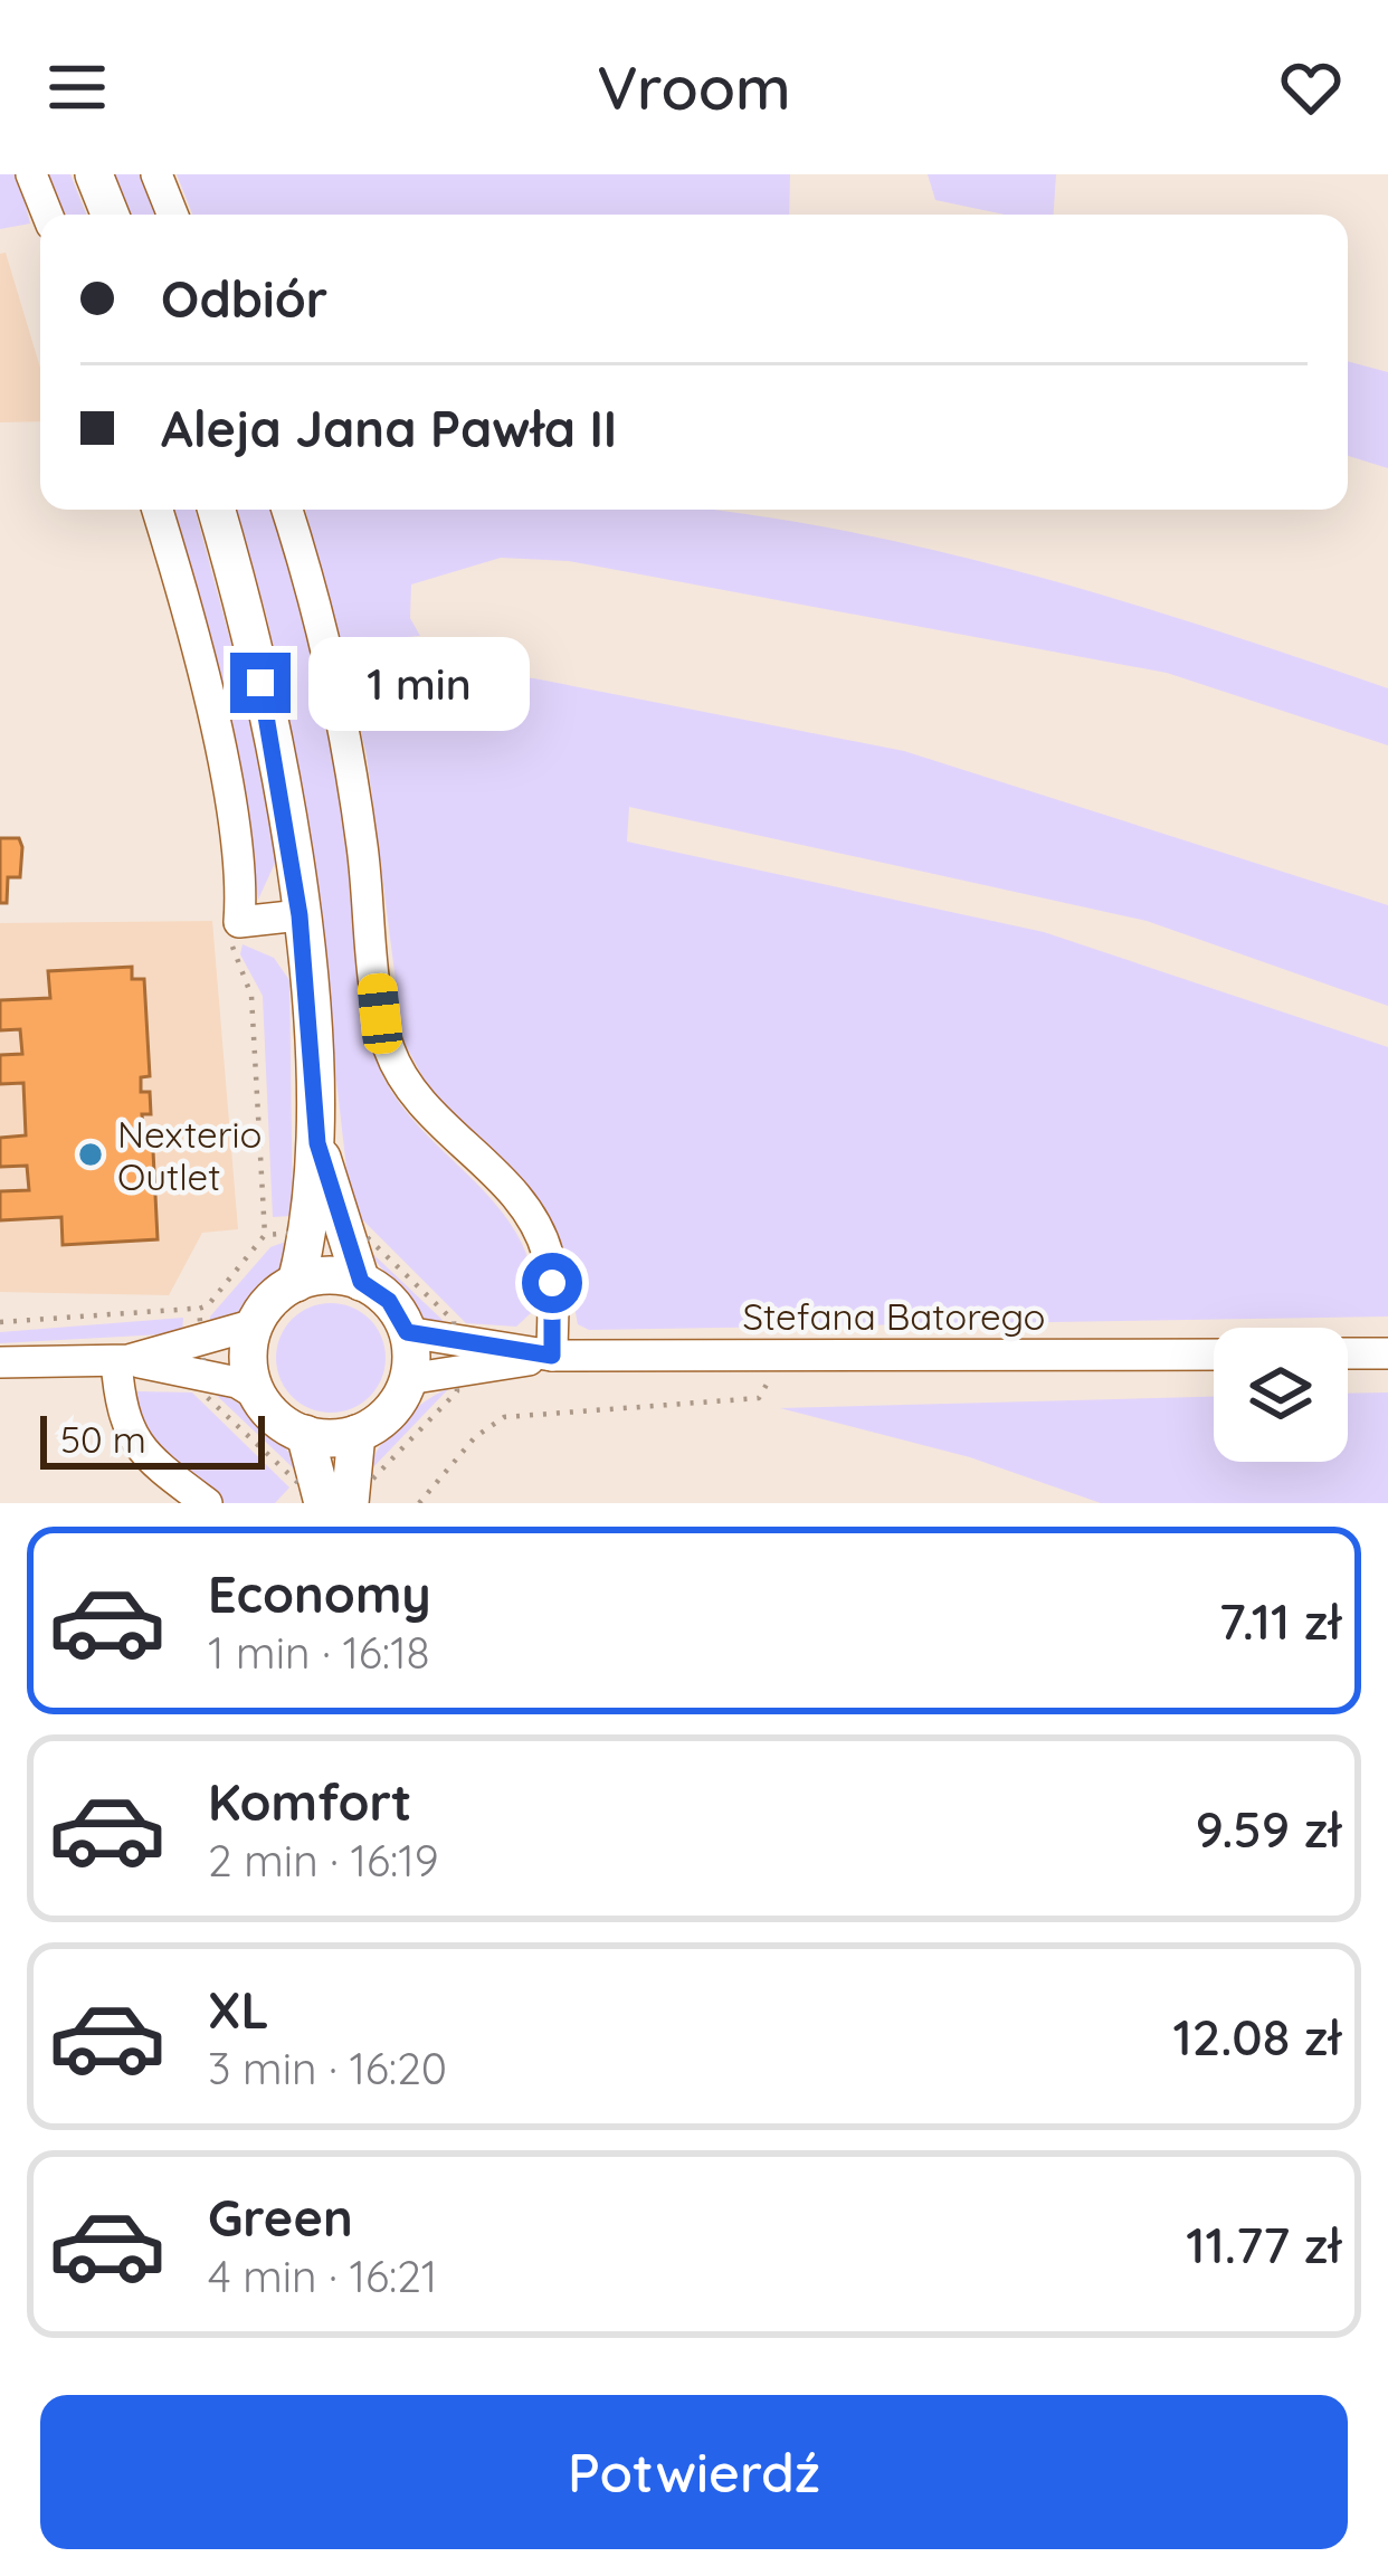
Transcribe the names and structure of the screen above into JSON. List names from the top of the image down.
{
  "streets": {
    "street": ["Stefana Batorego"]
  },
  "places": ["Nexterio Outlet"],
  "scale_bar": "50 m",
  "page": {
    "header": "Vroom",
    "banner": ["Odbiór", "Aleja Jana Pawła II"],
    "bubble": "1 min",
    "scale": "50 m",
    "list": [
      {
        "name": "Economy",
        "note": "1 min · 16:18",
        "value": "7.11 zł"
      },
      {
        "name": "Komfort",
        "note": "2 min · 16:19",
        "value": "9.59 zł"
      },
      {
        "name": "XL",
        "note": "3 min · 16:20",
        "value": "12.08 zł"
      },
      {
        "name": "Green",
        "note": "4 min · 16:21",
        "value": "11.77 zł"
      }
    ],
    "buttons": "Potwierdź"
  }
}
